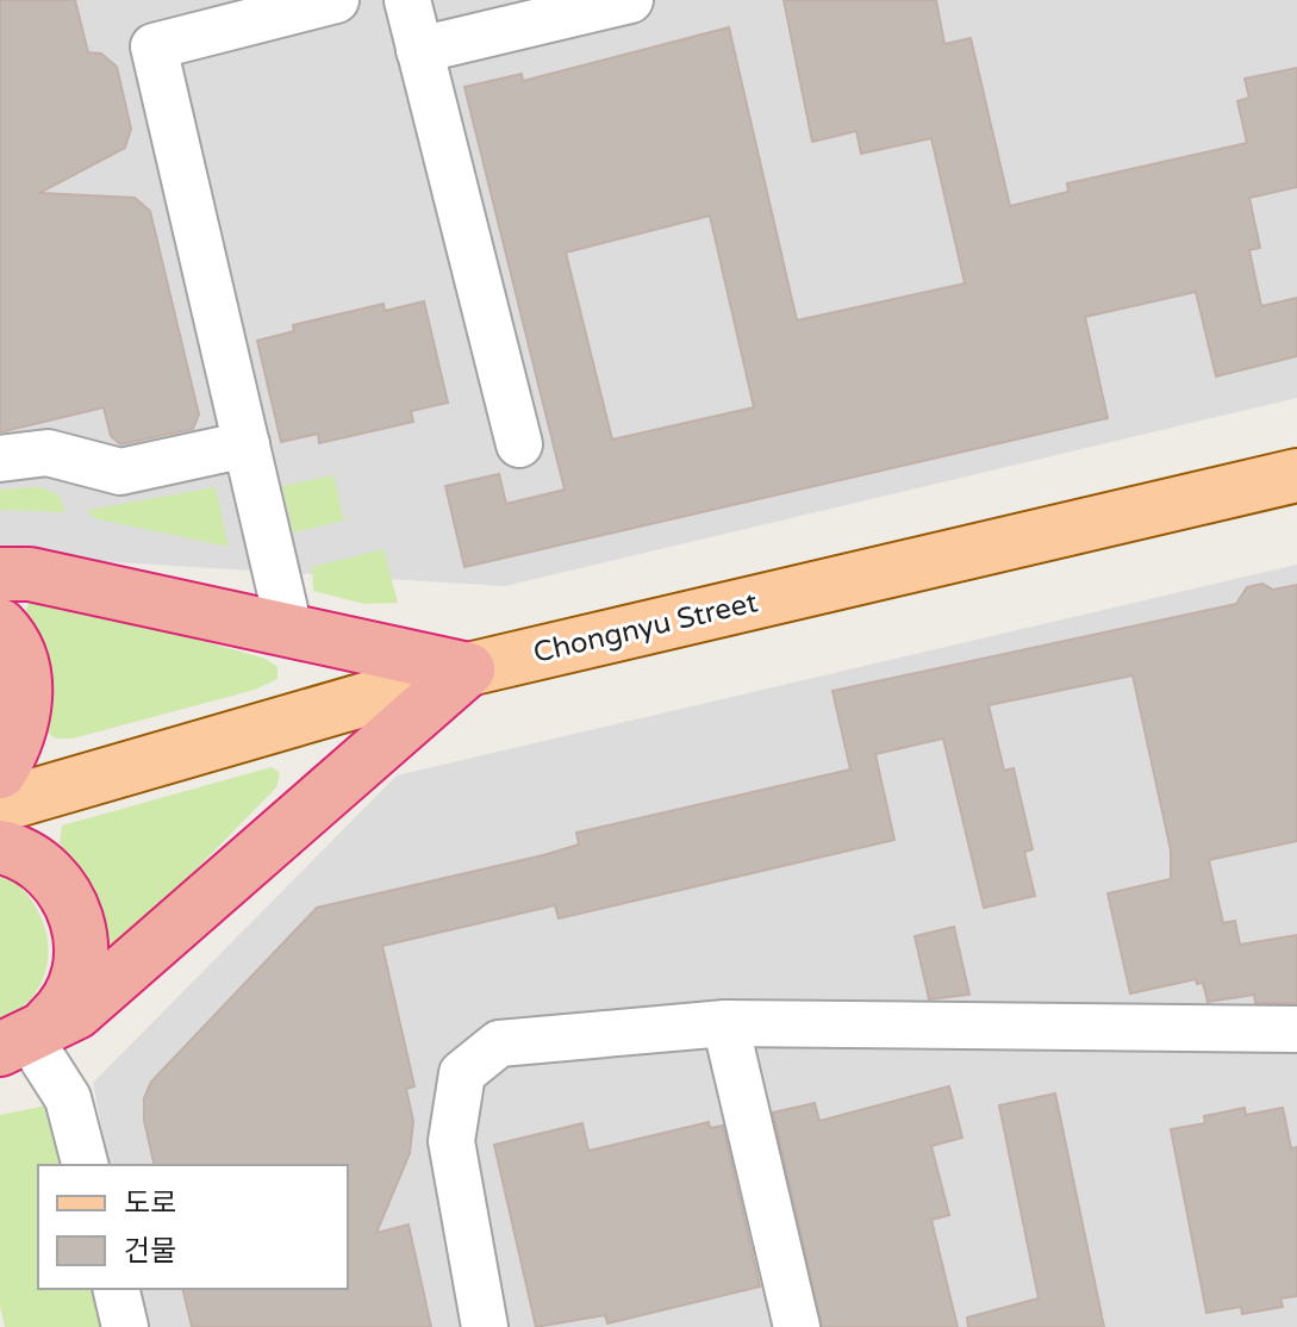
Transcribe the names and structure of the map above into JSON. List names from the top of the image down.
{
  "streets": {
    "main road": ["Chongnyu Street"]
  },
  "legend": ["도로", "건물"]
}
